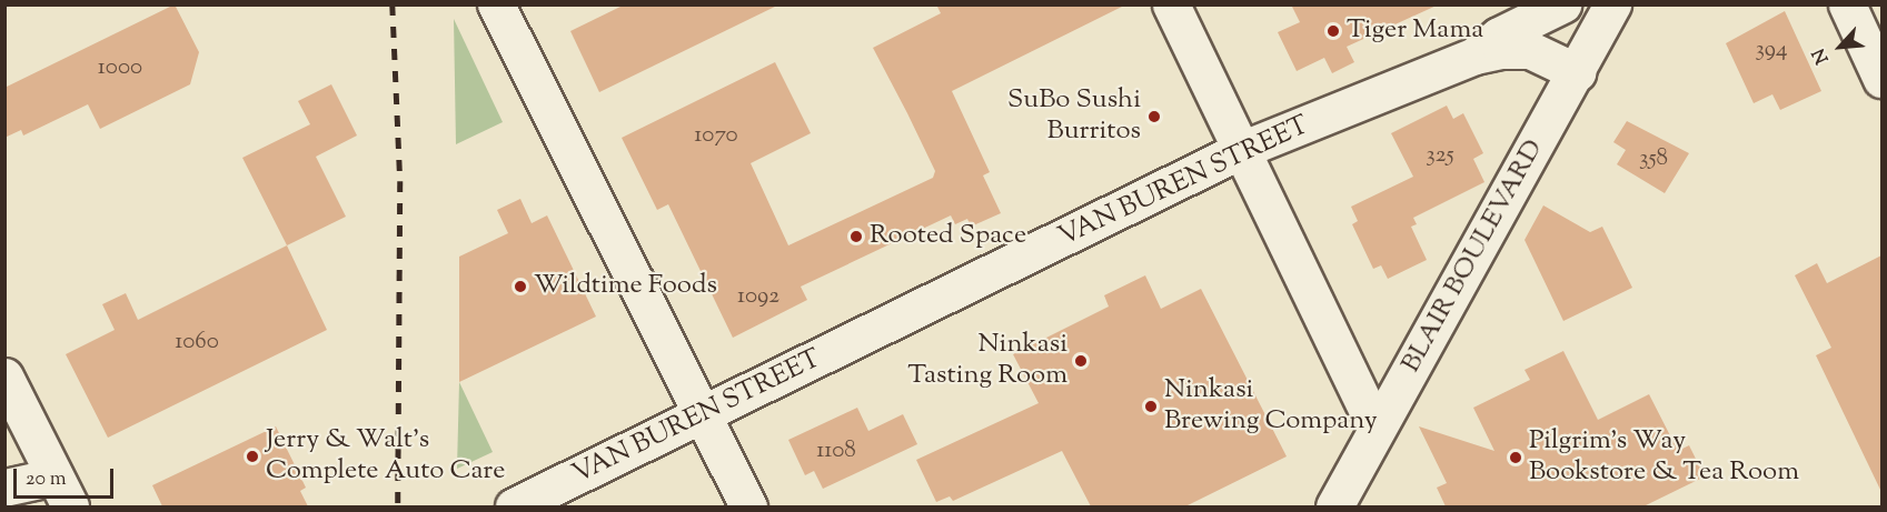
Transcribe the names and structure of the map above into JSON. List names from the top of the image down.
{
  "streets": {
    "street": ["VAN BUREN STREET", "BLAIR BOULEVARD"]
  },
  "crossings": [
    ["VAN BUREN STREET", "BLAIR BOULEVARD"]
  ],
  "places": [
    "Tiger Mama",
    "SuBo Sushi Burritos",
    "Rooted Space",
    "Wildtime Foods",
    "Ninkasi Tasting Room",
    "Ninkasi Brewing Company",
    "Jerry & Walt's Complete Auto Care",
    "Pilgrim's Way Bookstore & Tea Room"
  ],
  "house_numbers": [
    "394",
    "1000",
    "1070",
    "325",
    "358",
    "1092",
    "1060",
    "1108"
  ],
  "scale_bar": "20 m",
  "north": "bottom left"
}
